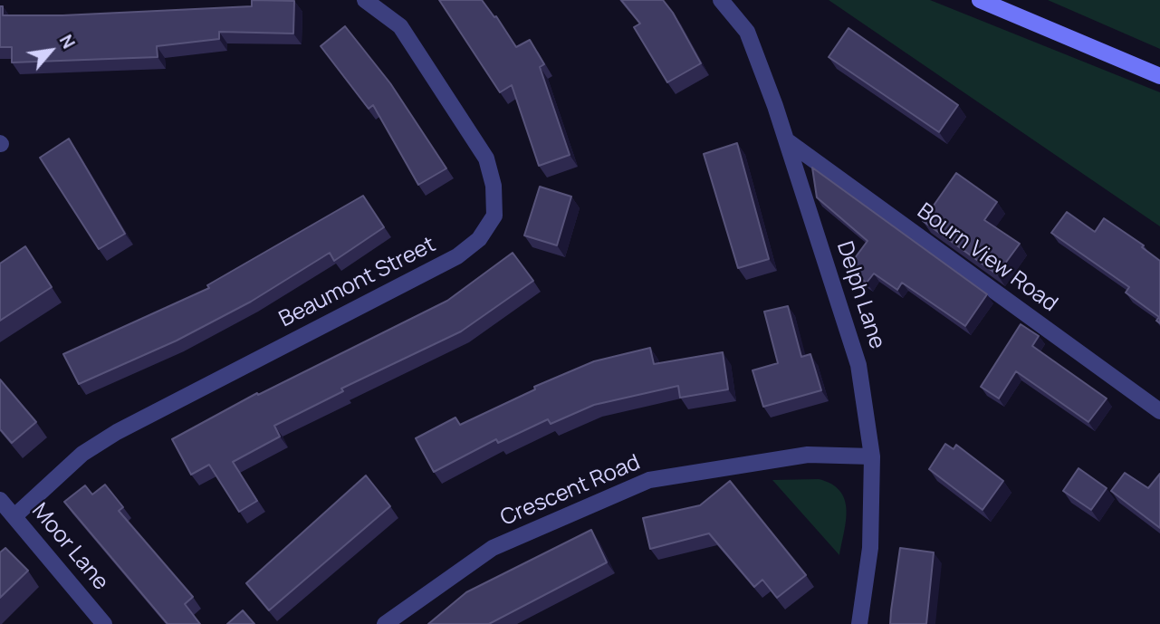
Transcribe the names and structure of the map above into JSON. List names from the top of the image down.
{
  "streets": {
    "street": [
      "Bourn View Road",
      "Beaumont Street",
      "Delph Lane",
      "Crescent Road",
      "Moor Lane"
    ]
  },
  "crossings": [
    ["Bourn View Road", "Delph Lane"],
    ["Beaumont Street", "Moor Lane"],
    ["Delph Lane", "Crescent Road"]
  ],
  "north": "top right"
}
